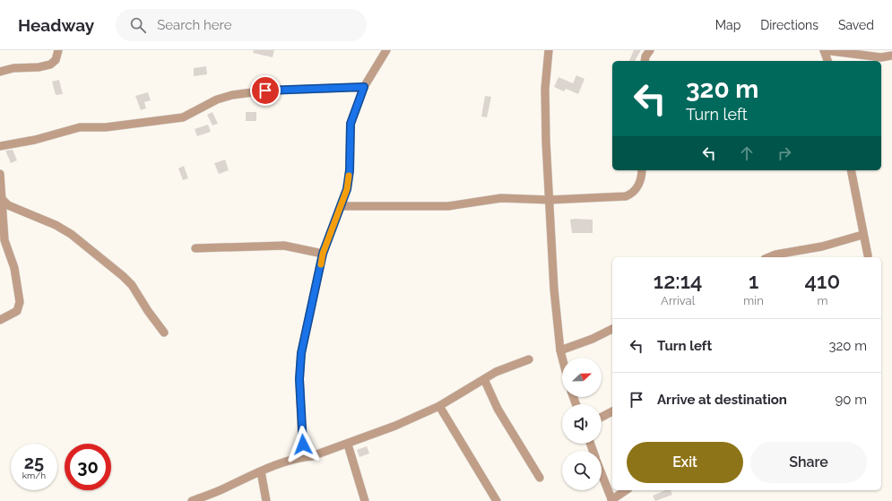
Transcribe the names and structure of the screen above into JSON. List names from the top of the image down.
{
  "north": "right",
  "page": {
    "header": "Headway",
    "search": "Search here",
    "nav": ["Map", "Directions", "Saved"],
    "turn": ["320 m", "Turn left"],
    "eta": [
      "12:14",
      "Arrival",
      "1",
      "min",
      "410",
      "m"
    ],
    "list": [
      {
        "name": "Turn left",
        "value": "320 m"
      },
      {
        "name": "Arrive at destination",
        "value": "90 m"
      }
    ],
    "buttons": ["Exit", "Share"],
    "speed": "25 km/h",
    "limit": "30"
  }
}
